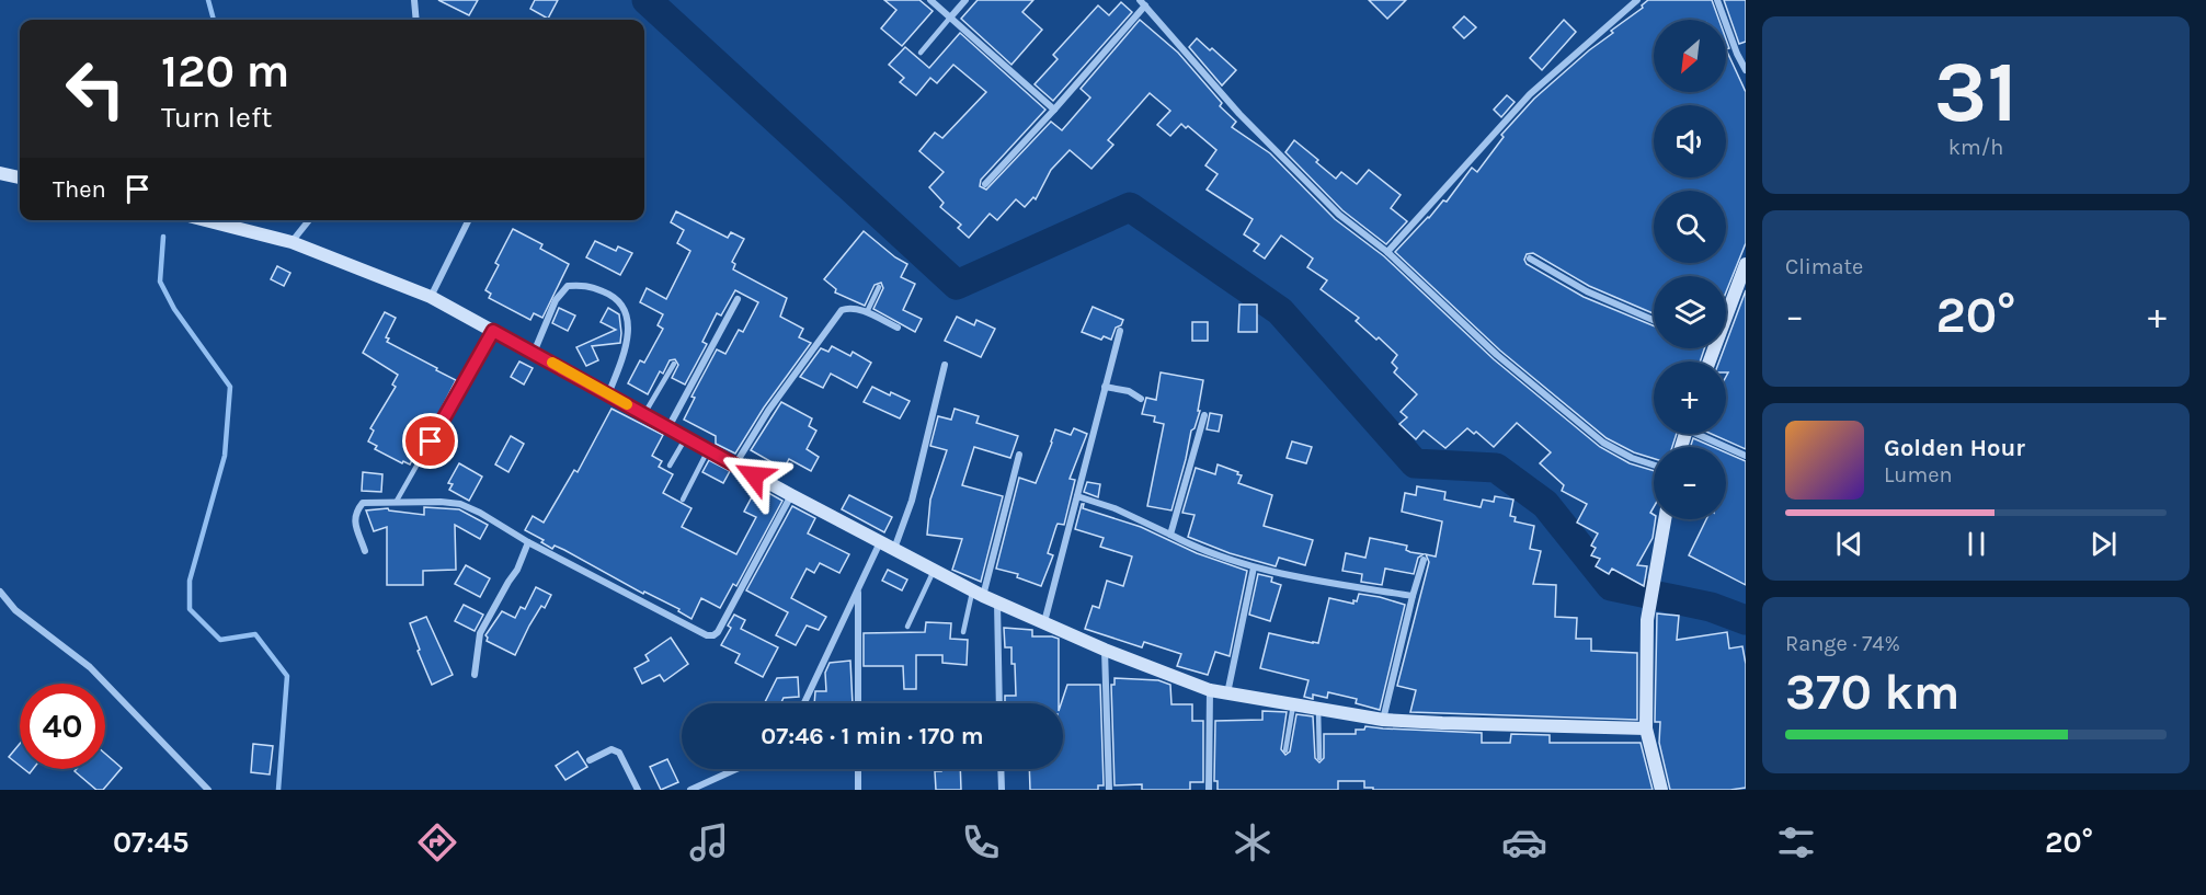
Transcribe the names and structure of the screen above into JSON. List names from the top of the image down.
{
  "north": "bottom left",
  "page": {
    "tile": [
      ["31", "km/h"],
      "Climate",
      ["Range · 74%", "370 km"]
    ],
    "map_buttons": ["+", "−"],
    "turn": ["120 m", "Turn left"],
    "then": "Then",
    "heat": ["−", "20°", "+"],
    "song": ["Golden Hour", "Lumen"],
    "limit": "40",
    "trip": "07:46 · 1 min · 170 m",
    "tabs": ["07:45", "20°"]
  }
}
